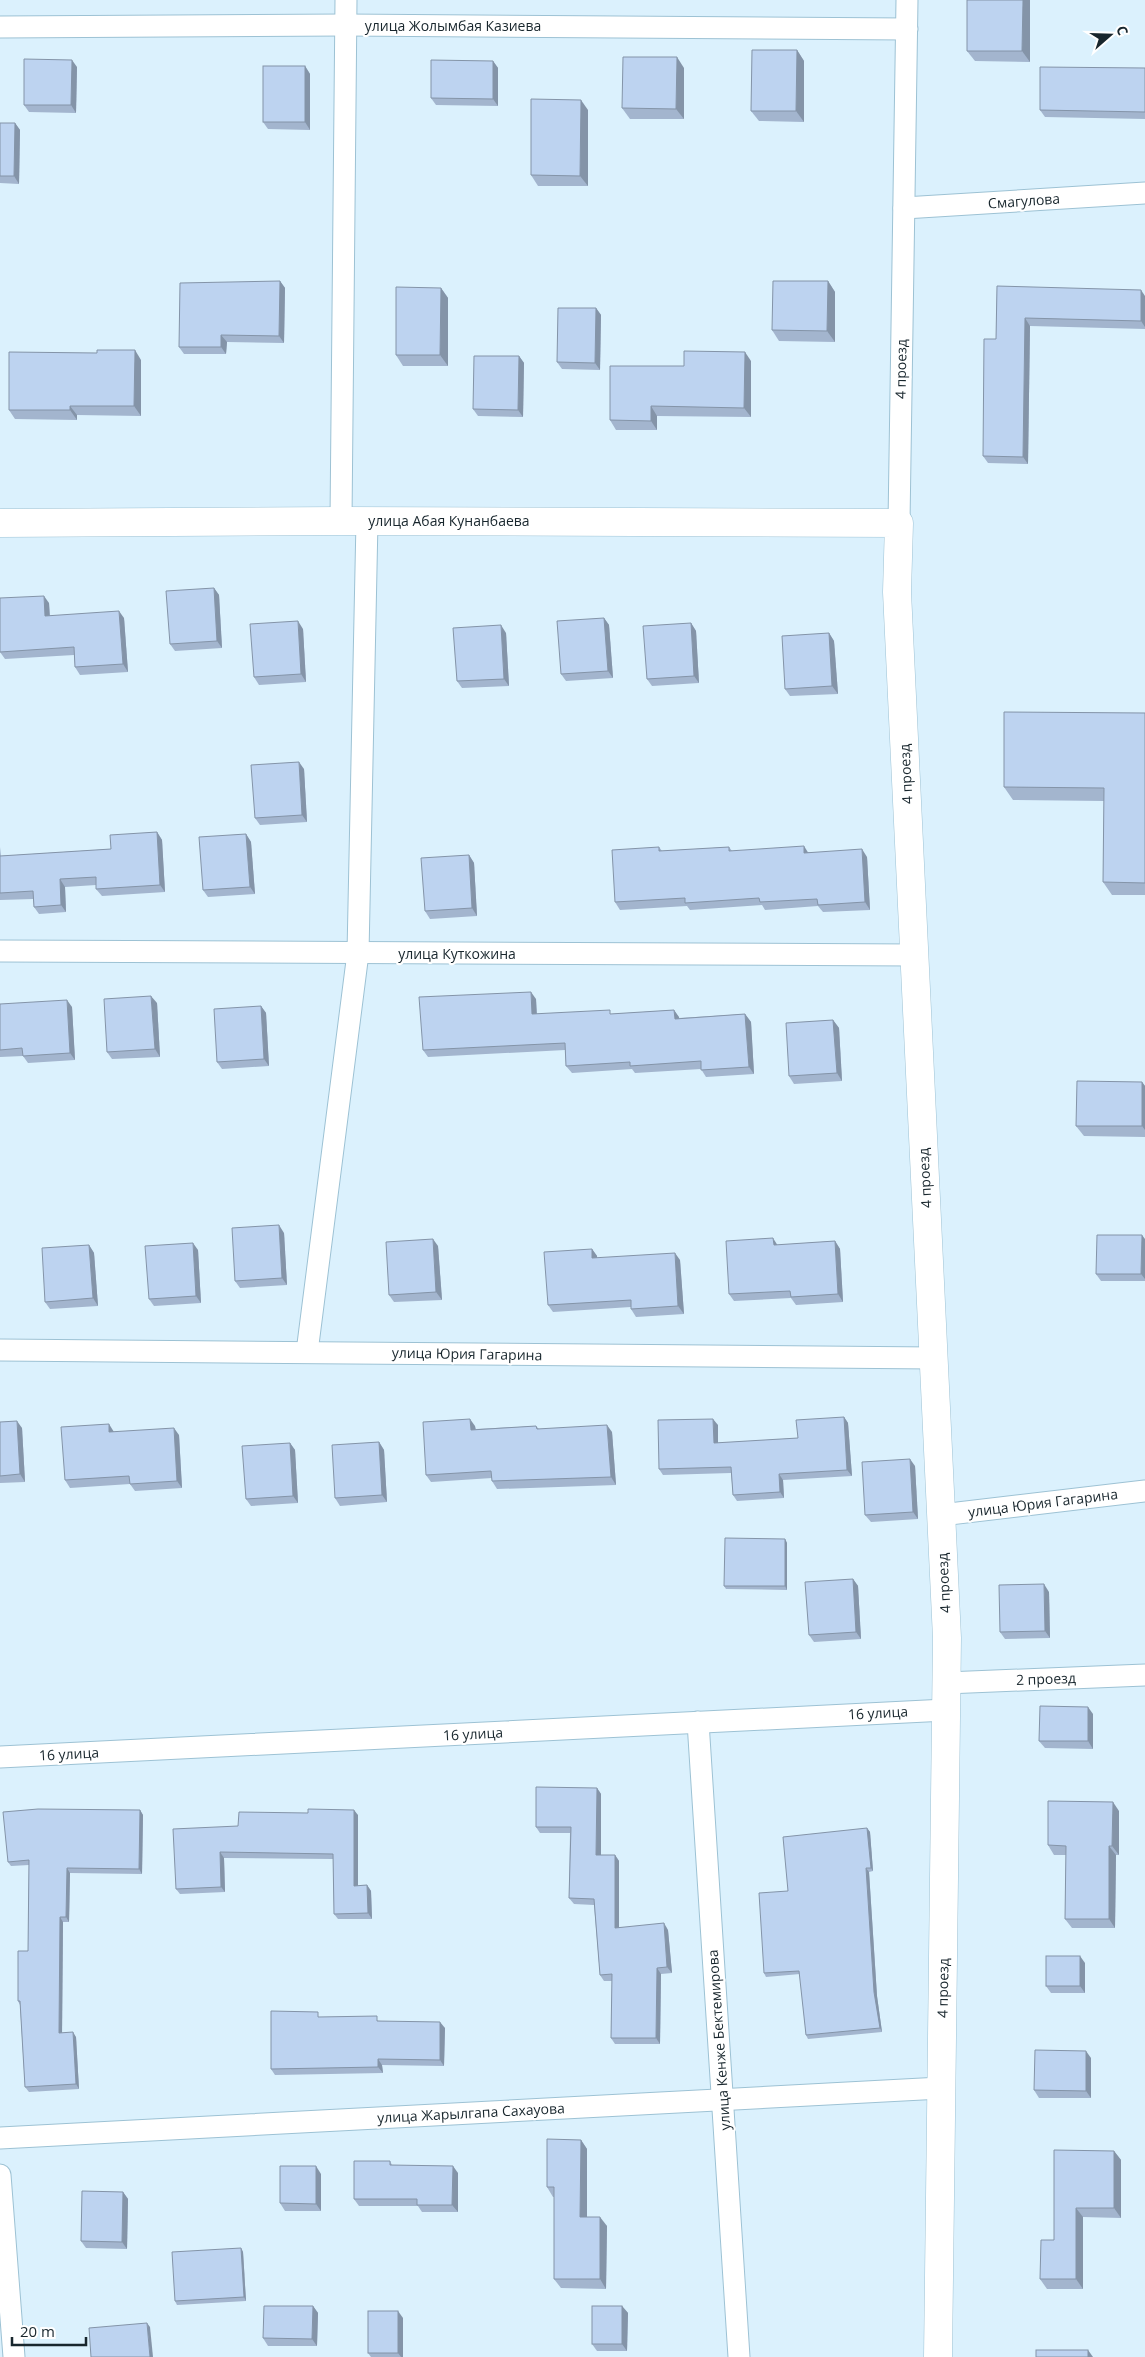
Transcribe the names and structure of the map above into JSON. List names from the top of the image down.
{
  "streets": {
    "street": [
      "улица Жолымбая Казиева",
      "Смагулова",
      "4 проезд",
      "улица Абая Кунанбаева",
      "улица Куткожина",
      "улица Юрия Гагарина",
      "2 проезд",
      "16 улица",
      "улица Кенже Бектемирова",
      "улица Жарылгапа Сахауова"
    ]
  },
  "crossings": [
    ["улица Жолымбая Казиева", "4 проезд"],
    ["Смагулова", "4 проезд"],
    ["4 проезд", "улица Абая Кунанбаева"],
    ["4 проезд", "улица Куткожина"],
    ["4 проезд", "улица Юрия Гагарина"],
    ["4 проезд", "2 проезд"],
    ["4 проезд", "16 улица"],
    ["4 проезд", "улица Жарылгапа Сахауова"],
    ["16 улица", "улица Кенже Бектемирова"],
    ["улица Кенже Бектемирова", "улица Жарылгапа Сахауова"]
  ],
  "scale_bar": "20 m",
  "north": "right"
}
